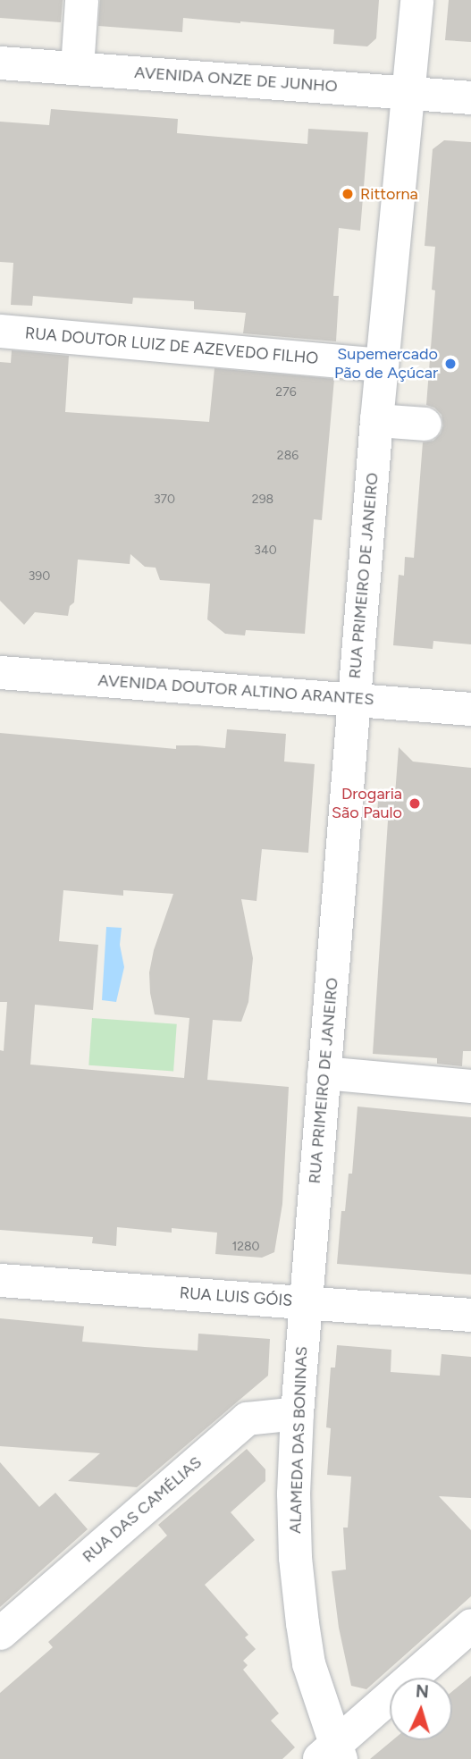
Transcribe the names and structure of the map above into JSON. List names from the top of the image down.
{
  "streets": {
    "street": [
      "AVENIDA ONZE DE JUNHO",
      "RUA DOUTOR LUIZ DE AZEVEDO FILHO",
      "RUA PRIMEIRO DE JANEIRO",
      "AVENIDA DOUTOR ALTINO ARANTES",
      "RUA LUIS GÓIS",
      "ALAMEDA DAS BONINAS",
      "RUA DAS CAMÉLIAS"
    ]
  },
  "crossings": [
    ["AVENIDA ONZE DE JUNHO", "RUA PRIMEIRO DE JANEIRO"],
    ["RUA DOUTOR LUIZ DE AZEVEDO FILHO", "RUA PRIMEIRO DE JANEIRO"],
    ["RUA PRIMEIRO DE JANEIRO", "AVENIDA DOUTOR ALTINO ARANTES"],
    ["RUA PRIMEIRO DE JANEIRO", "RUA LUIS GÓIS"],
    ["RUA PRIMEIRO DE JANEIRO", "ALAMEDA DAS BONINAS"],
    ["RUA LUIS GÓIS", "ALAMEDA DAS BONINAS"],
    ["ALAMEDA DAS BONINAS", "RUA DAS CAMÉLIAS"]
  ],
  "places": ["Rittorna", "Supemercado Pão de Açúcar", "Drogaria São Paulo"],
  "house_numbers": [
    "276",
    "286",
    "370",
    "298",
    "340",
    "390",
    "1280"
  ],
  "north": "top"
}
